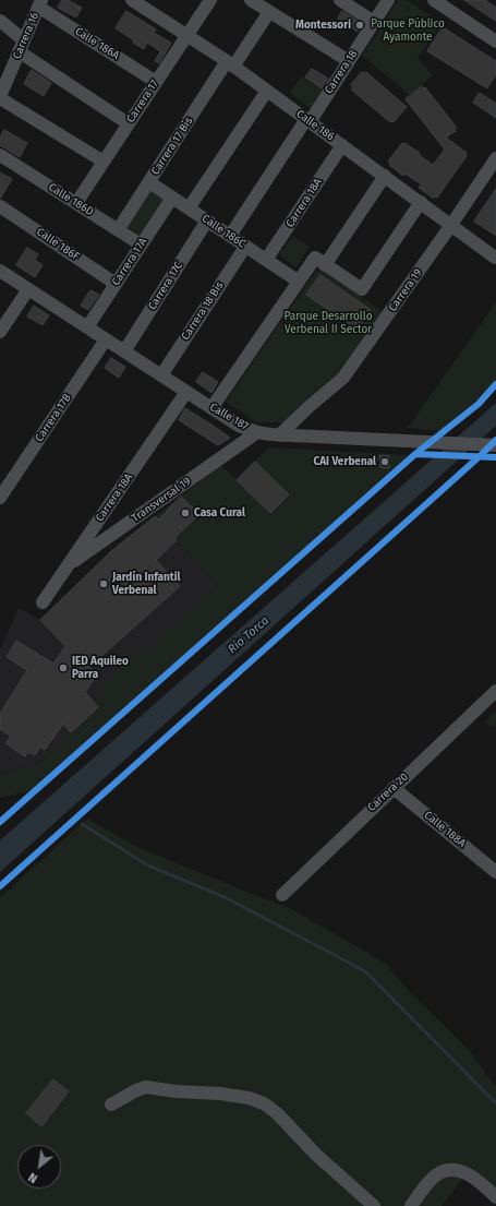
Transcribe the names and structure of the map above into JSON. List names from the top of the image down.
{
  "streets": {
    "street": [
      "Carrera 16",
      "Calle 186A",
      "Carrera 18",
      "Carrera 17",
      "Calle 186",
      "Carrera 17 Bis",
      "Calle 186D",
      "Carrera 18A",
      "Calle 186C",
      "Calle 186F",
      "Carrera 17A",
      "Carrera 17C",
      "Carrera 19",
      "Carrera 18 Bis",
      "Calle 187",
      "Carrera 17B",
      "Transversal 19",
      "Carrera 20",
      "Calle 188A"
    ]
  },
  "crossings": [
    ["Carrera 16", "Calle 186A"],
    ["Calle 186A", "Carrera 17"],
    ["Carrera 18", "Calle 186"],
    ["Carrera 18", "Calle 186C"],
    ["Carrera 17", "Calle 186"],
    ["Carrera 17", "Calle 186D"],
    ["Calle 186", "Carrera 17 Bis"],
    ["Calle 186", "Carrera 18A"],
    ["Calle 186", "Carrera 19"],
    ["Carrera 17 Bis", "Calle 186D"],
    ["Carrera 17 Bis", "Calle 186C"],
    ["Calle 186D", "Carrera 17A"],
    ["Carrera 18A", "Calle 186C"],
    ["Carrera 18A", "Calle 187"],
    ["Carrera 18A", "Transversal 19"],
    ["Calle 186C", "Carrera 17A"],
    ["Calle 186C", "Carrera 17C"],
    ["Calle 186C", "Carrera 18 Bis"],
    ["Calle 186F", "Carrera 17A"],
    ["Carrera 17A", "Calle 187"],
    ["Carrera 17C", "Calle 187"],
    ["Carrera 19", "Calle 187"],
    ["Carrera 18 Bis", "Calle 187"],
    ["Calle 187", "Carrera 17B"],
    ["Calle 187", "Transversal 19"],
    ["Carrera 20", "Calle 188A"]
  ],
  "water": ["Río Torca"],
  "parks": ["Parque Público Ayamonte", "Parque Desarrollo Verbenal II Sector"],
  "places": [
    "Montessori",
    "CAI Verbenal",
    "Casa Cural",
    "Jardín Infantil Verbenal",
    "IED Aquileo Parra"
  ],
  "north": "bottom left"
}
